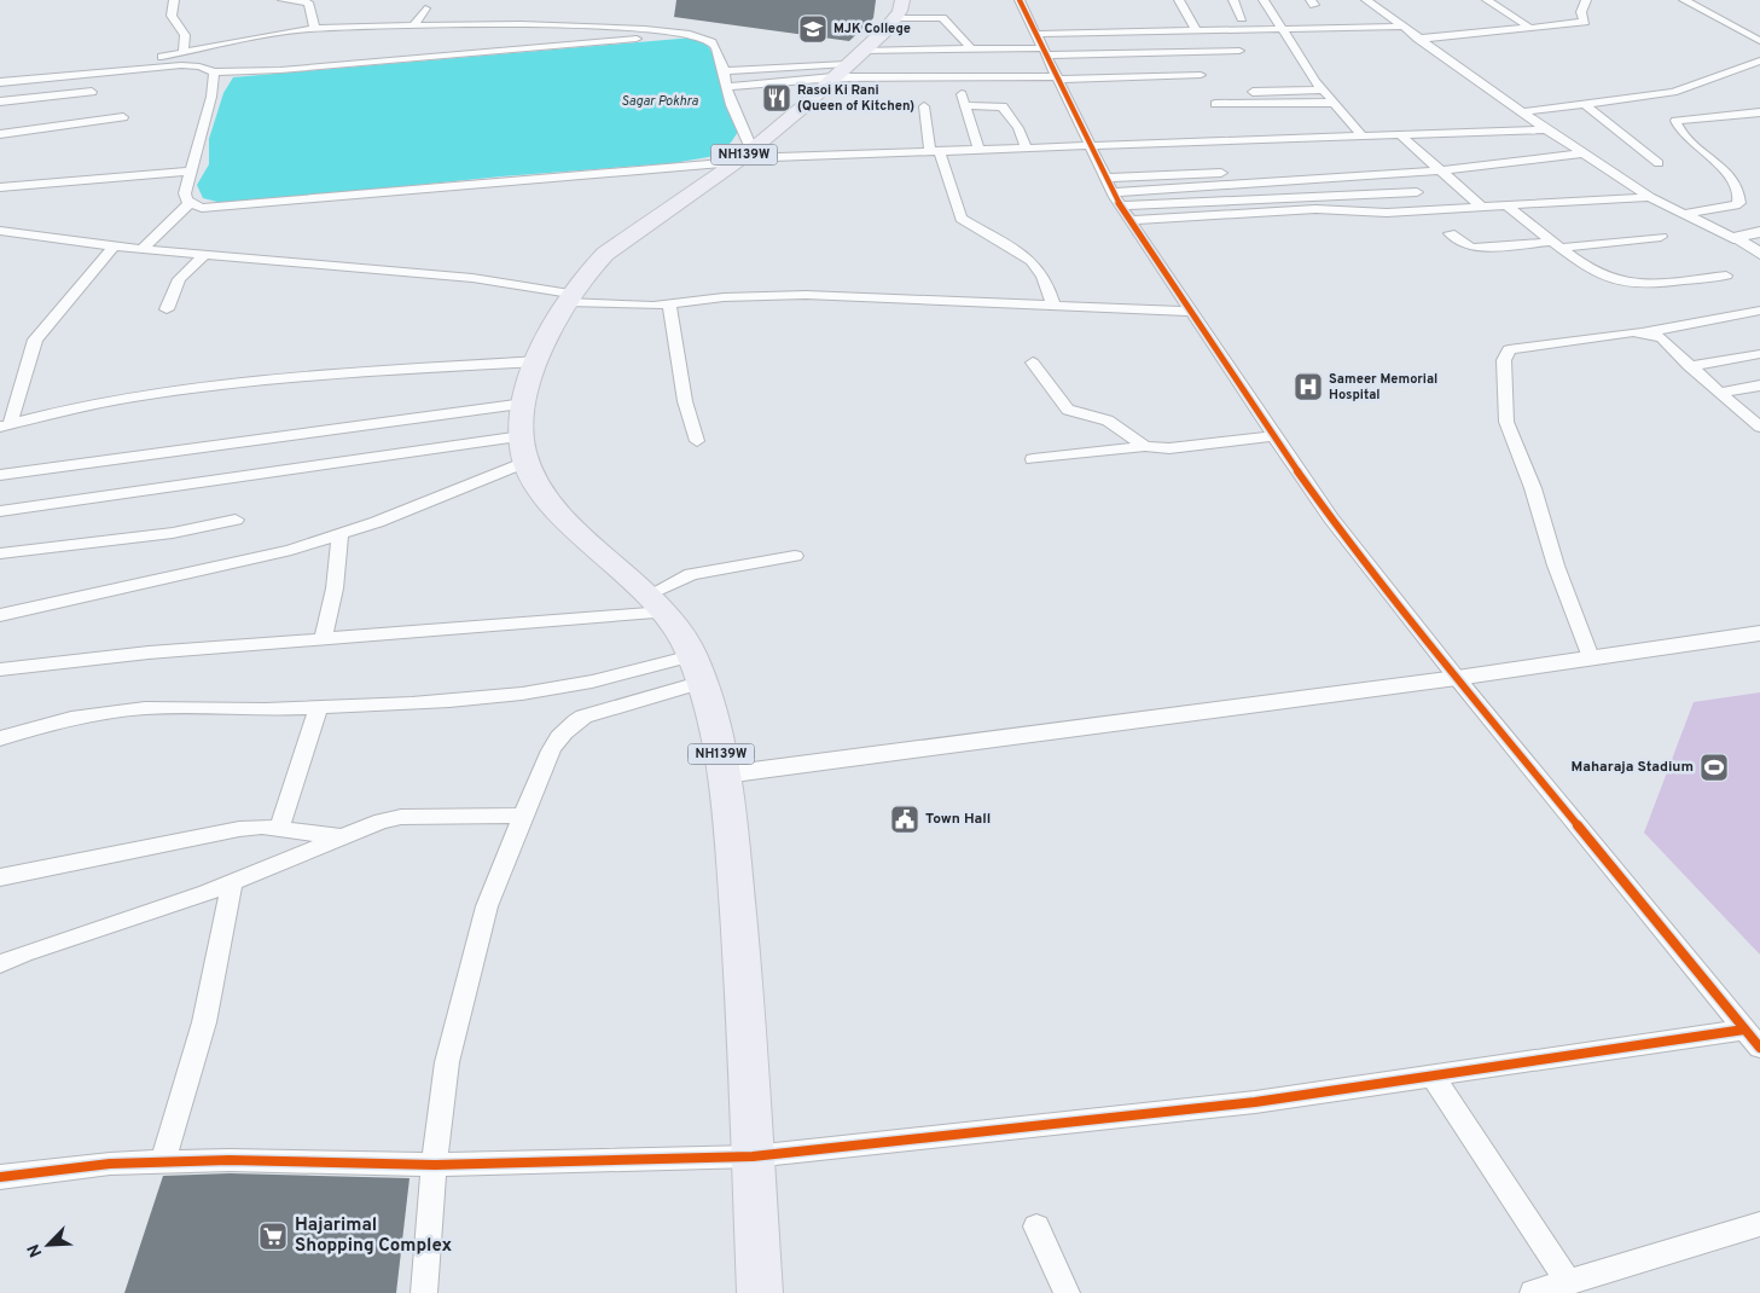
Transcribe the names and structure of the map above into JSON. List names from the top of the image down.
{
  "streets": {
    "highway": ["NH139W"]
  },
  "water": ["Sagar Pokhra"],
  "places": {
    "school or university": ["MJK College"],
    "restaurant": ["Rasoi Ki Rani (Queen of Kitchen)"],
    "hospital": ["Sameer Memorial Hospital"],
    "sports": ["Maharaja Stadium"],
    "public building": ["Town Hall"],
    "supermarket": ["Hajarimal Shopping Complex"]
  },
  "north": "bottom left"
}
